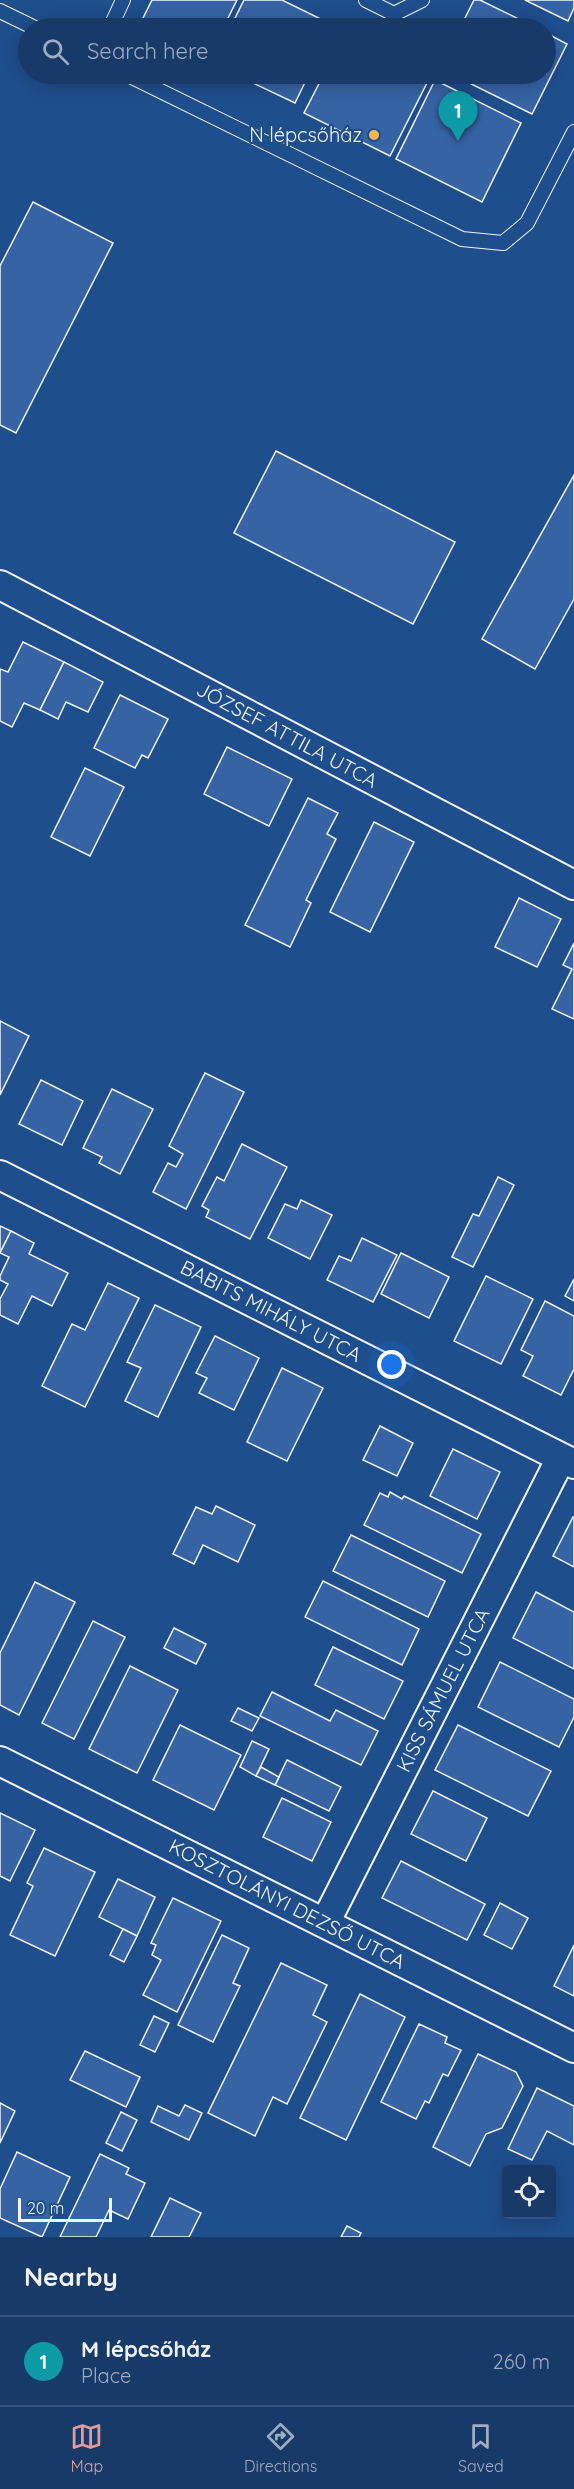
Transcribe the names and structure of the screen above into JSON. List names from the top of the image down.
{
  "streets": {
    "street": [
      "JÓZSEF ATTILA UTCA",
      "BABITS MIHÁLY UTCA",
      "KISS SÁMUEL UTCA",
      "KOSZTOLÁNYI DEZSŐ UTCA"
    ]
  },
  "crossings": [
    ["BABITS MIHÁLY UTCA", "KISS SÁMUEL UTCA"],
    ["KISS SÁMUEL UTCA", "KOSZTOLÁNYI DEZSŐ UTCA"]
  ],
  "places": ["N lépcsőház"],
  "scale_bar": "20 m",
  "page": {
    "search": "Search here",
    "pins": "1",
    "scale": "20 m",
    "heading": "Nearby",
    "list": [
      {
        "mark": "1",
        "name": "M lépcsőház",
        "note": "Place",
        "value": "260 m"
      }
    ],
    "nav": ["Map", "Directions", "Saved"]
  }
}
